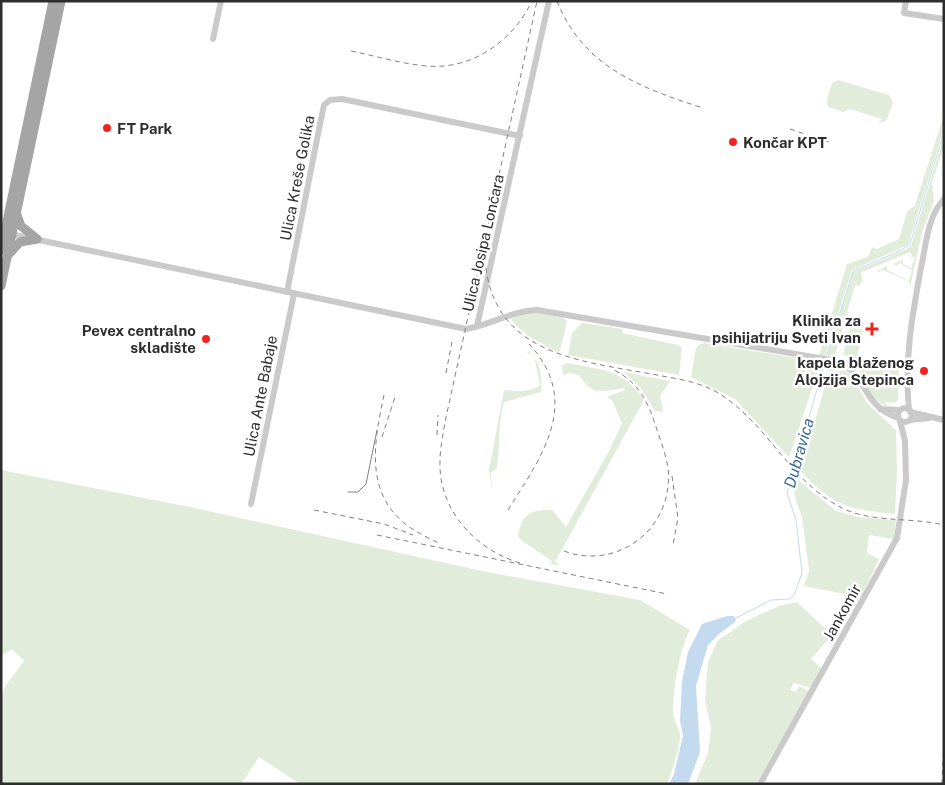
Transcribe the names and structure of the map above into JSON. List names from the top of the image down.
{
  "streets": {
    "street": [
      "Ulica Kreše Golika",
      "Ulica Josipa Lončara",
      "Ulica Ante Babaje",
      "Jankomir"
    ]
  },
  "crossings": [
    ["Ulica Kreše Golika", "Ulica Josipa Lončara"],
    ["Ulica Kreše Golika", "Ulica Ante Babaje"],
    ["Ulica Josipa Lončara", "Jankomir"]
  ],
  "water": ["Dubravica"],
  "places": {
    "other": [
      "FT Park",
      "Končar KPT",
      "Pevex centralno skladište",
      "kapela blaženog Alojzija Stepinca"
    ],
    "health": ["Klinika za psihijatriju Sveti Ivan"]
  }
}
